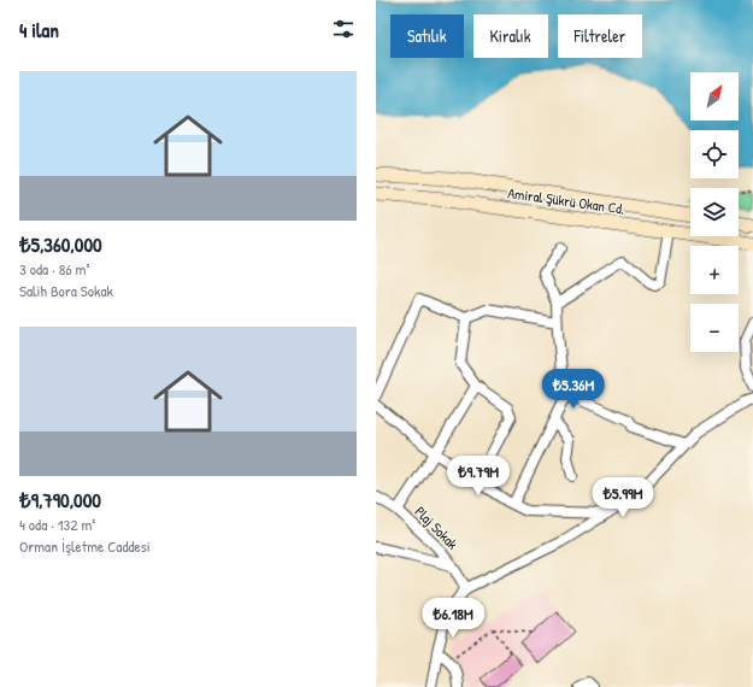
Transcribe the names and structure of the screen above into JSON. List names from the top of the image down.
{
  "streets": {
    "main road": ["Amiral Şükrü Okan Cd."],
    "street": ["Plaj Sokak"]
  },
  "north": "top right",
  "page": {
    "heading": "4 ilan",
    "chip": ["Satılık", "Kiralık", "Filtreler"],
    "list": [
      {
        "name": "₺5,360,000",
        "note": "3 oda · 86 m² · Salih Bora Sokak"
      },
      {
        "name": "₺9,790,000",
        "note": "4 oda · 132 m² · Orman İşletme Caddesi"
      }
    ],
    "map_buttons": ["+", "−"],
    "price": [
      "₺5.36M",
      "₺9.79M",
      "₺5.99M",
      "₺6.18M"
    ]
  }
}
